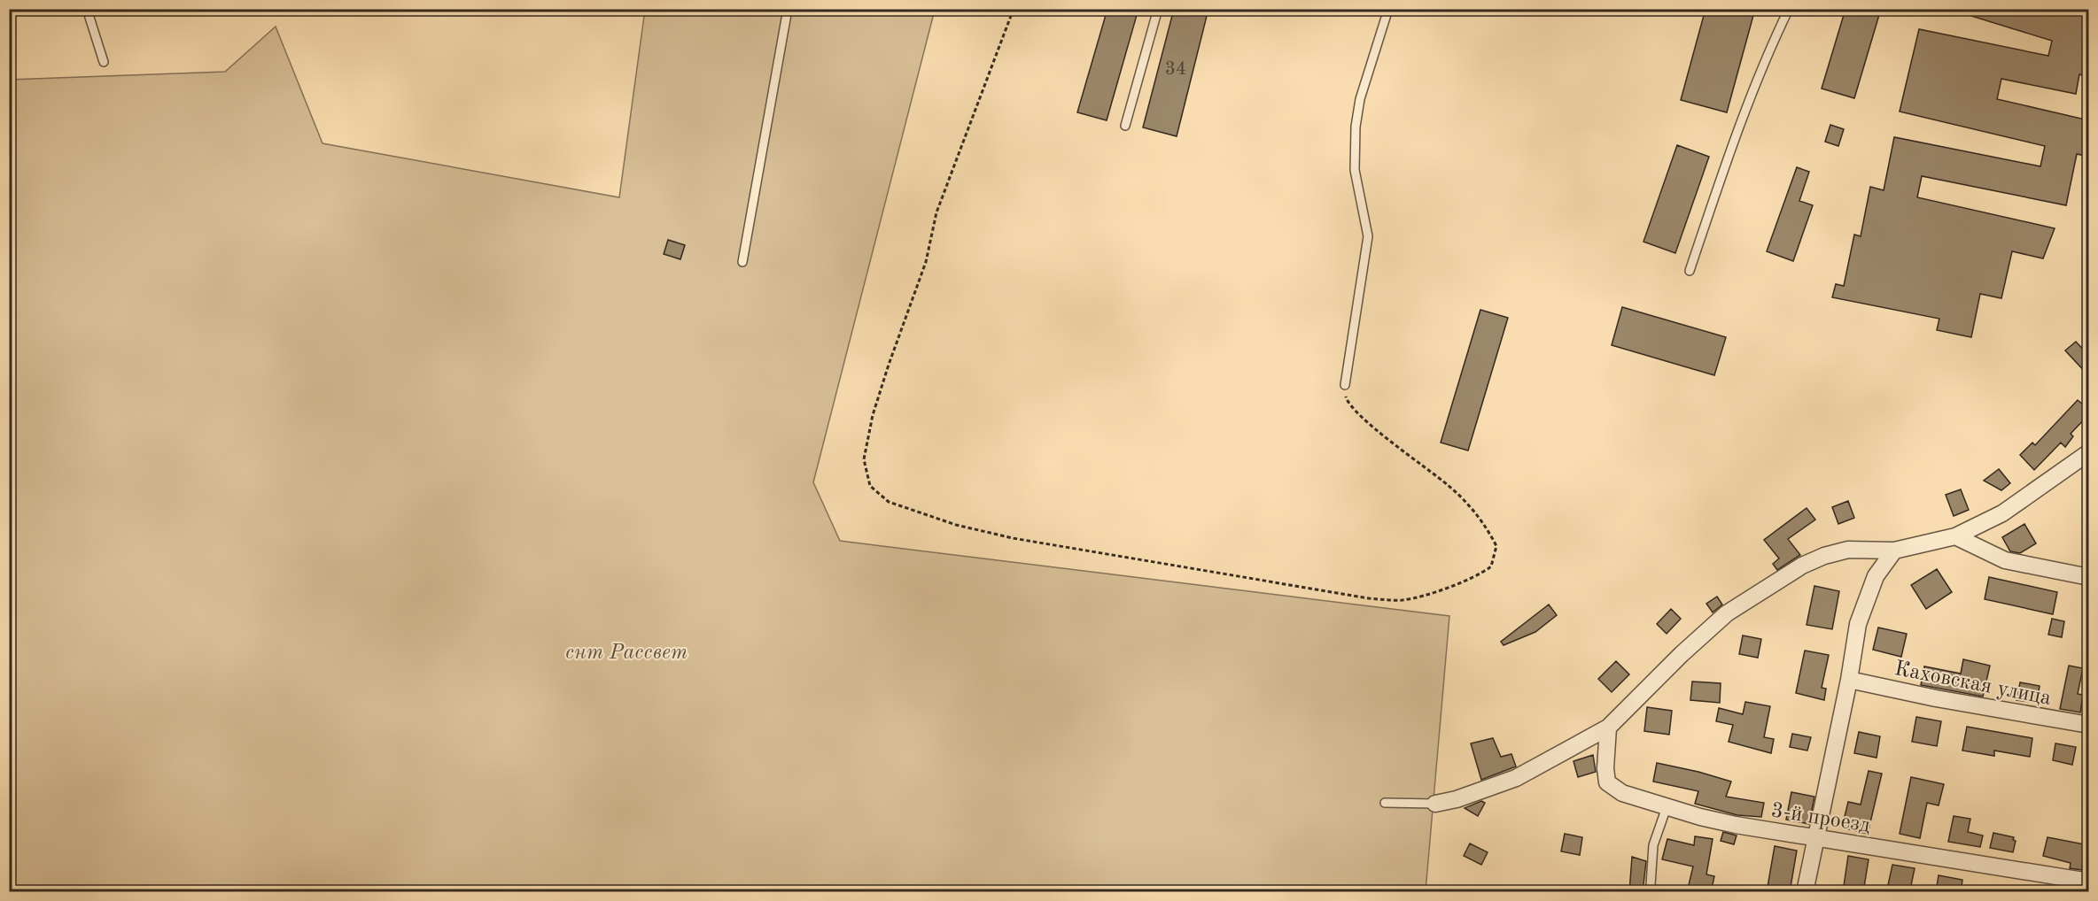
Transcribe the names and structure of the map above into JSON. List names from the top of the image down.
{
  "streets": {
    "street": ["Каховская улица", "3-й проезд"]
  },
  "parks": ["снт Рассвет"],
  "house_numbers": ["34"]
}
